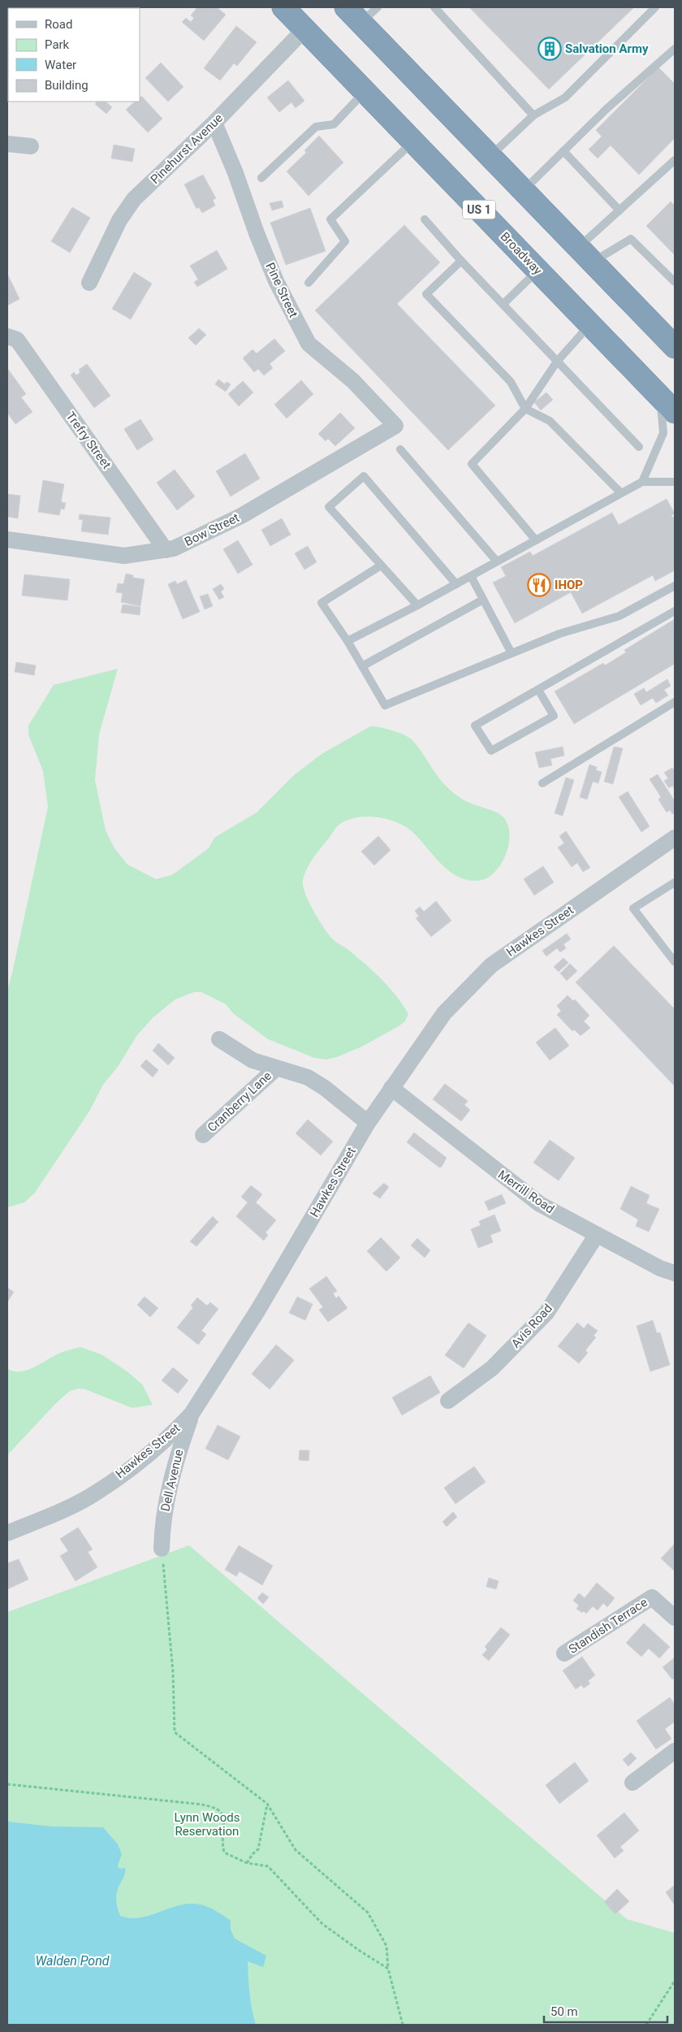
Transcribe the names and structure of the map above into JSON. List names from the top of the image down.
{
  "streets": {
    "highway": ["US 1", "Broadway"],
    "street": [
      "Pinehurst Avenue",
      "Pine Street",
      "Trefry Street",
      "Bow Street",
      "Hawkes Street",
      "Cranberry Lane",
      "Merrill Road",
      "Avis Road",
      "Dell Avenue",
      "Standish Terrace"
    ]
  },
  "crossings": [
    ["Pinehurst Avenue", "Broadway"],
    ["Pinehurst Avenue", "Pine Street"],
    ["Pine Street", "Bow Street"],
    ["Trefry Street", "Bow Street"],
    ["Hawkes Street", "Merrill Road"],
    ["Hawkes Street", "Dell Avenue"],
    ["Merrill Road", "Avis Road"]
  ],
  "water": ["Walden Pond"],
  "parks": ["Lynn Woods Reservation"],
  "places": {
    "building": ["Salvation Army"],
    "restaurant": ["IHOP"]
  },
  "legend": [
    "Road",
    "Park",
    "Water",
    "Building"
  ],
  "scale_bar": "50 m"
}
